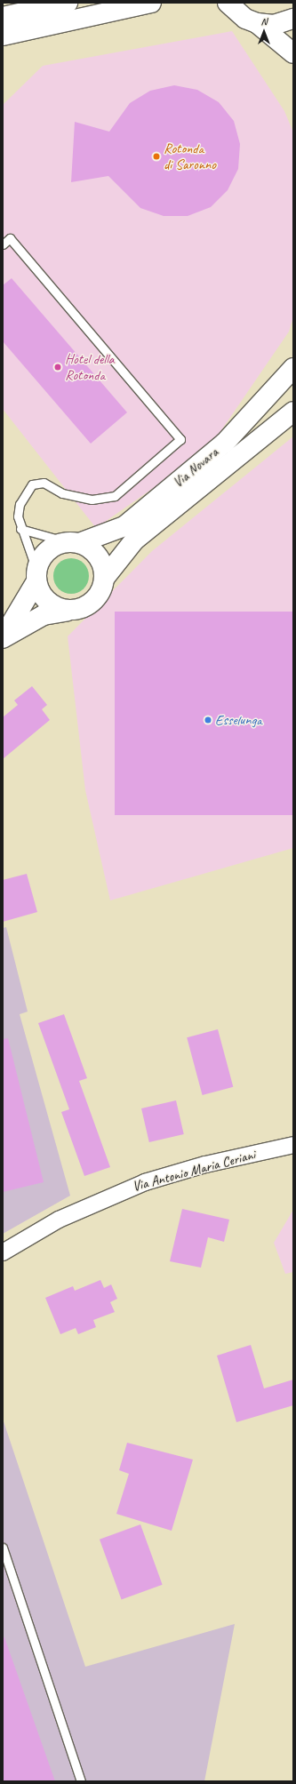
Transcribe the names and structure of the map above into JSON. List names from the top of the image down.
{
  "streets": {
    "main road": ["Via Novara"],
    "street": ["Via Antonio Maria Ceriani"]
  },
  "places": ["Rotonda di Saronno", "Hotel della Rotonda", "Esselunga"],
  "north": "top"
}
